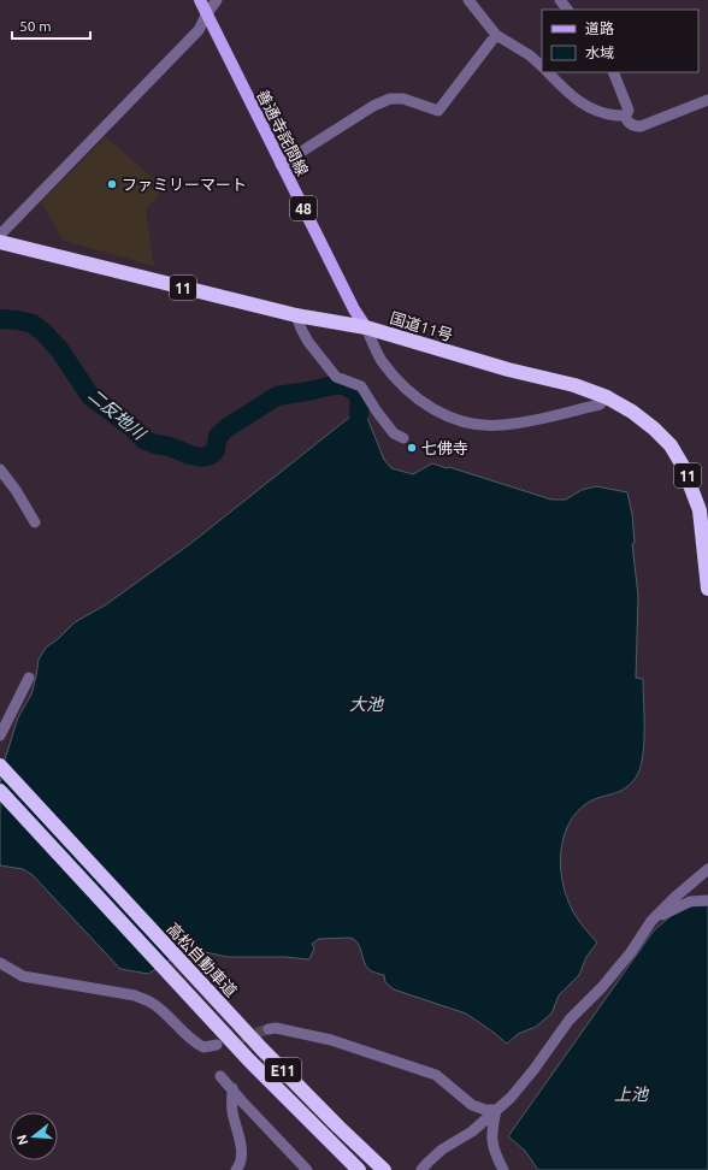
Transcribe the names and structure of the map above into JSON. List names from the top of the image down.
{
  "streets": {
    "highway": [
      "11",
      "国道11号",
      "高松自動車道",
      "E11"
    ],
    "main road": ["善通寺詫間線", "48"]
  },
  "crossings": [
    ["善通寺詫間線", "国道11号"]
  ],
  "water": ["二反地川", "大池", "上池"],
  "places": ["ファミリーマート", "七佛寺"],
  "legend": ["道路", "水域"],
  "scale_bar": "50 m",
  "north": "left"
}
